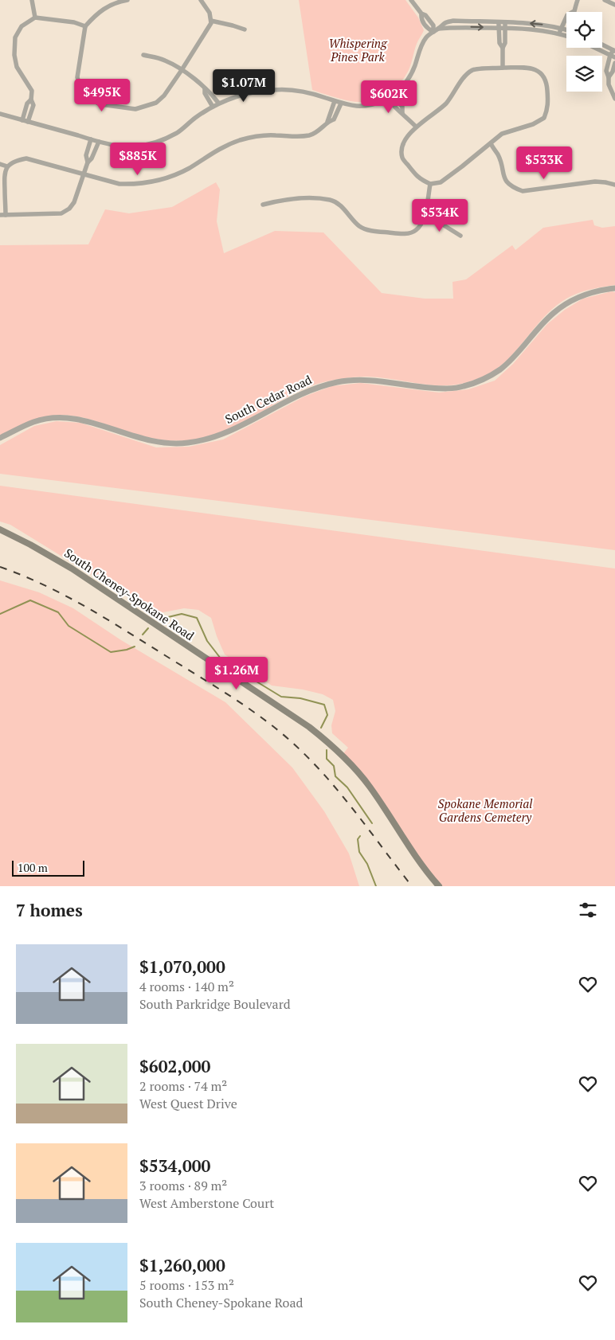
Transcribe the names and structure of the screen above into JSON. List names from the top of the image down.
{
  "streets": {
    "main road": ["South Cheney-Spokane Road"],
    "street": ["South Cedar Road"]
  },
  "parks": ["Whispering Pines Park", "Spokane Memorial Gardens Cemetery"],
  "scale_bar": "100 m",
  "page": {
    "price": [
      "$1.07M",
      "$495K",
      "$602K",
      "$885K",
      "$533K",
      "$534K",
      "$1.26M"
    ],
    "scale": "100 m",
    "heading": "7 homes",
    "list": [
      {
        "name": "$1,070,000",
        "note": "4 rooms · 140 m² · South Parkridge Boulevard"
      },
      {
        "name": "$602,000",
        "note": "2 rooms · 74 m² · West Quest Drive"
      },
      {
        "name": "$534,000",
        "note": "3 rooms · 89 m² · West Amberstone Court"
      },
      {
        "name": "$1,260,000",
        "note": "5 rooms · 153 m² · South Cheney-Spokane Road"
      }
    ]
  }
}
